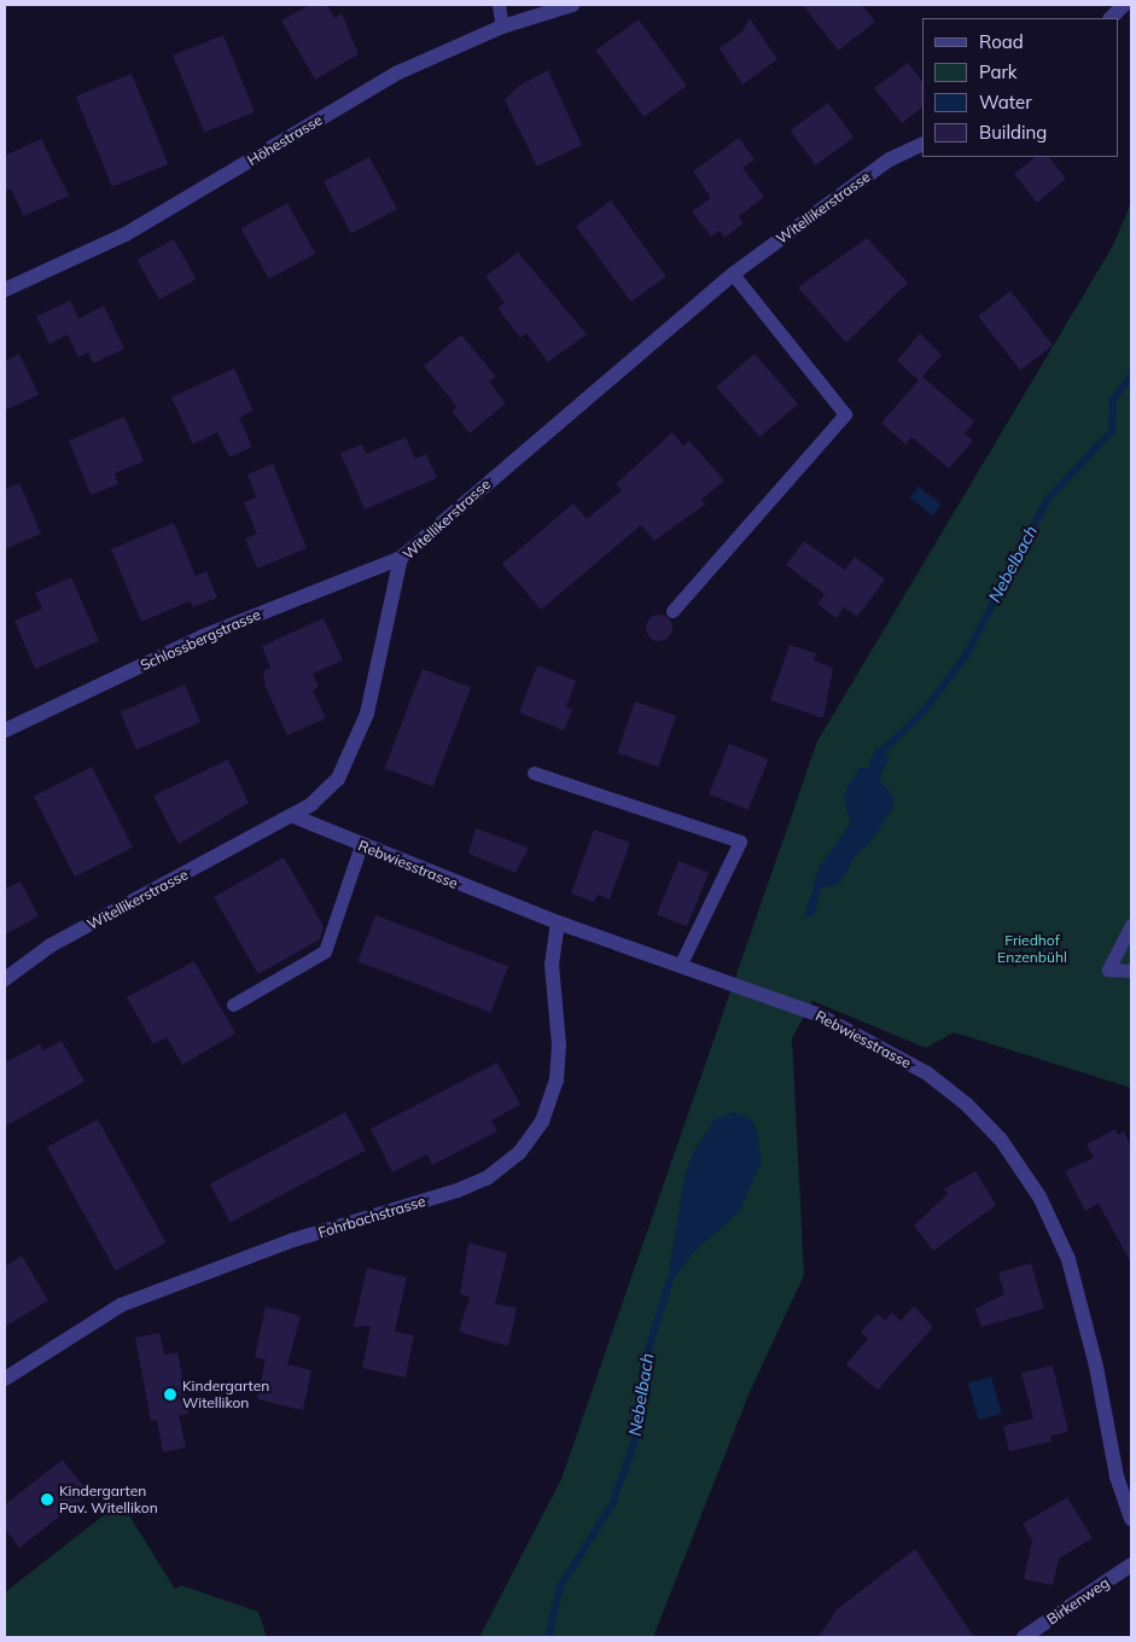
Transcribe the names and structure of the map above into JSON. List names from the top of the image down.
{
  "streets": {
    "street": [
      "Höhestrasse",
      "Witellikerstrasse",
      "Schlossbergstrasse",
      "Rebwiesstrasse",
      "Fohrbachstrasse",
      "Birkenweg"
    ]
  },
  "crossings": [
    ["Witellikerstrasse", "Schlossbergstrasse"],
    ["Witellikerstrasse", "Rebwiesstrasse"],
    ["Rebwiesstrasse", "Fohrbachstrasse"]
  ],
  "water": ["Nebelbach"],
  "parks": ["Friedhof Enzenbühl"],
  "places": ["Kindergarten Witellikon", "Kindergarten Pav. Witellikon"],
  "legend": [
    "Road",
    "Park",
    "Water",
    "Building"
  ]
}
